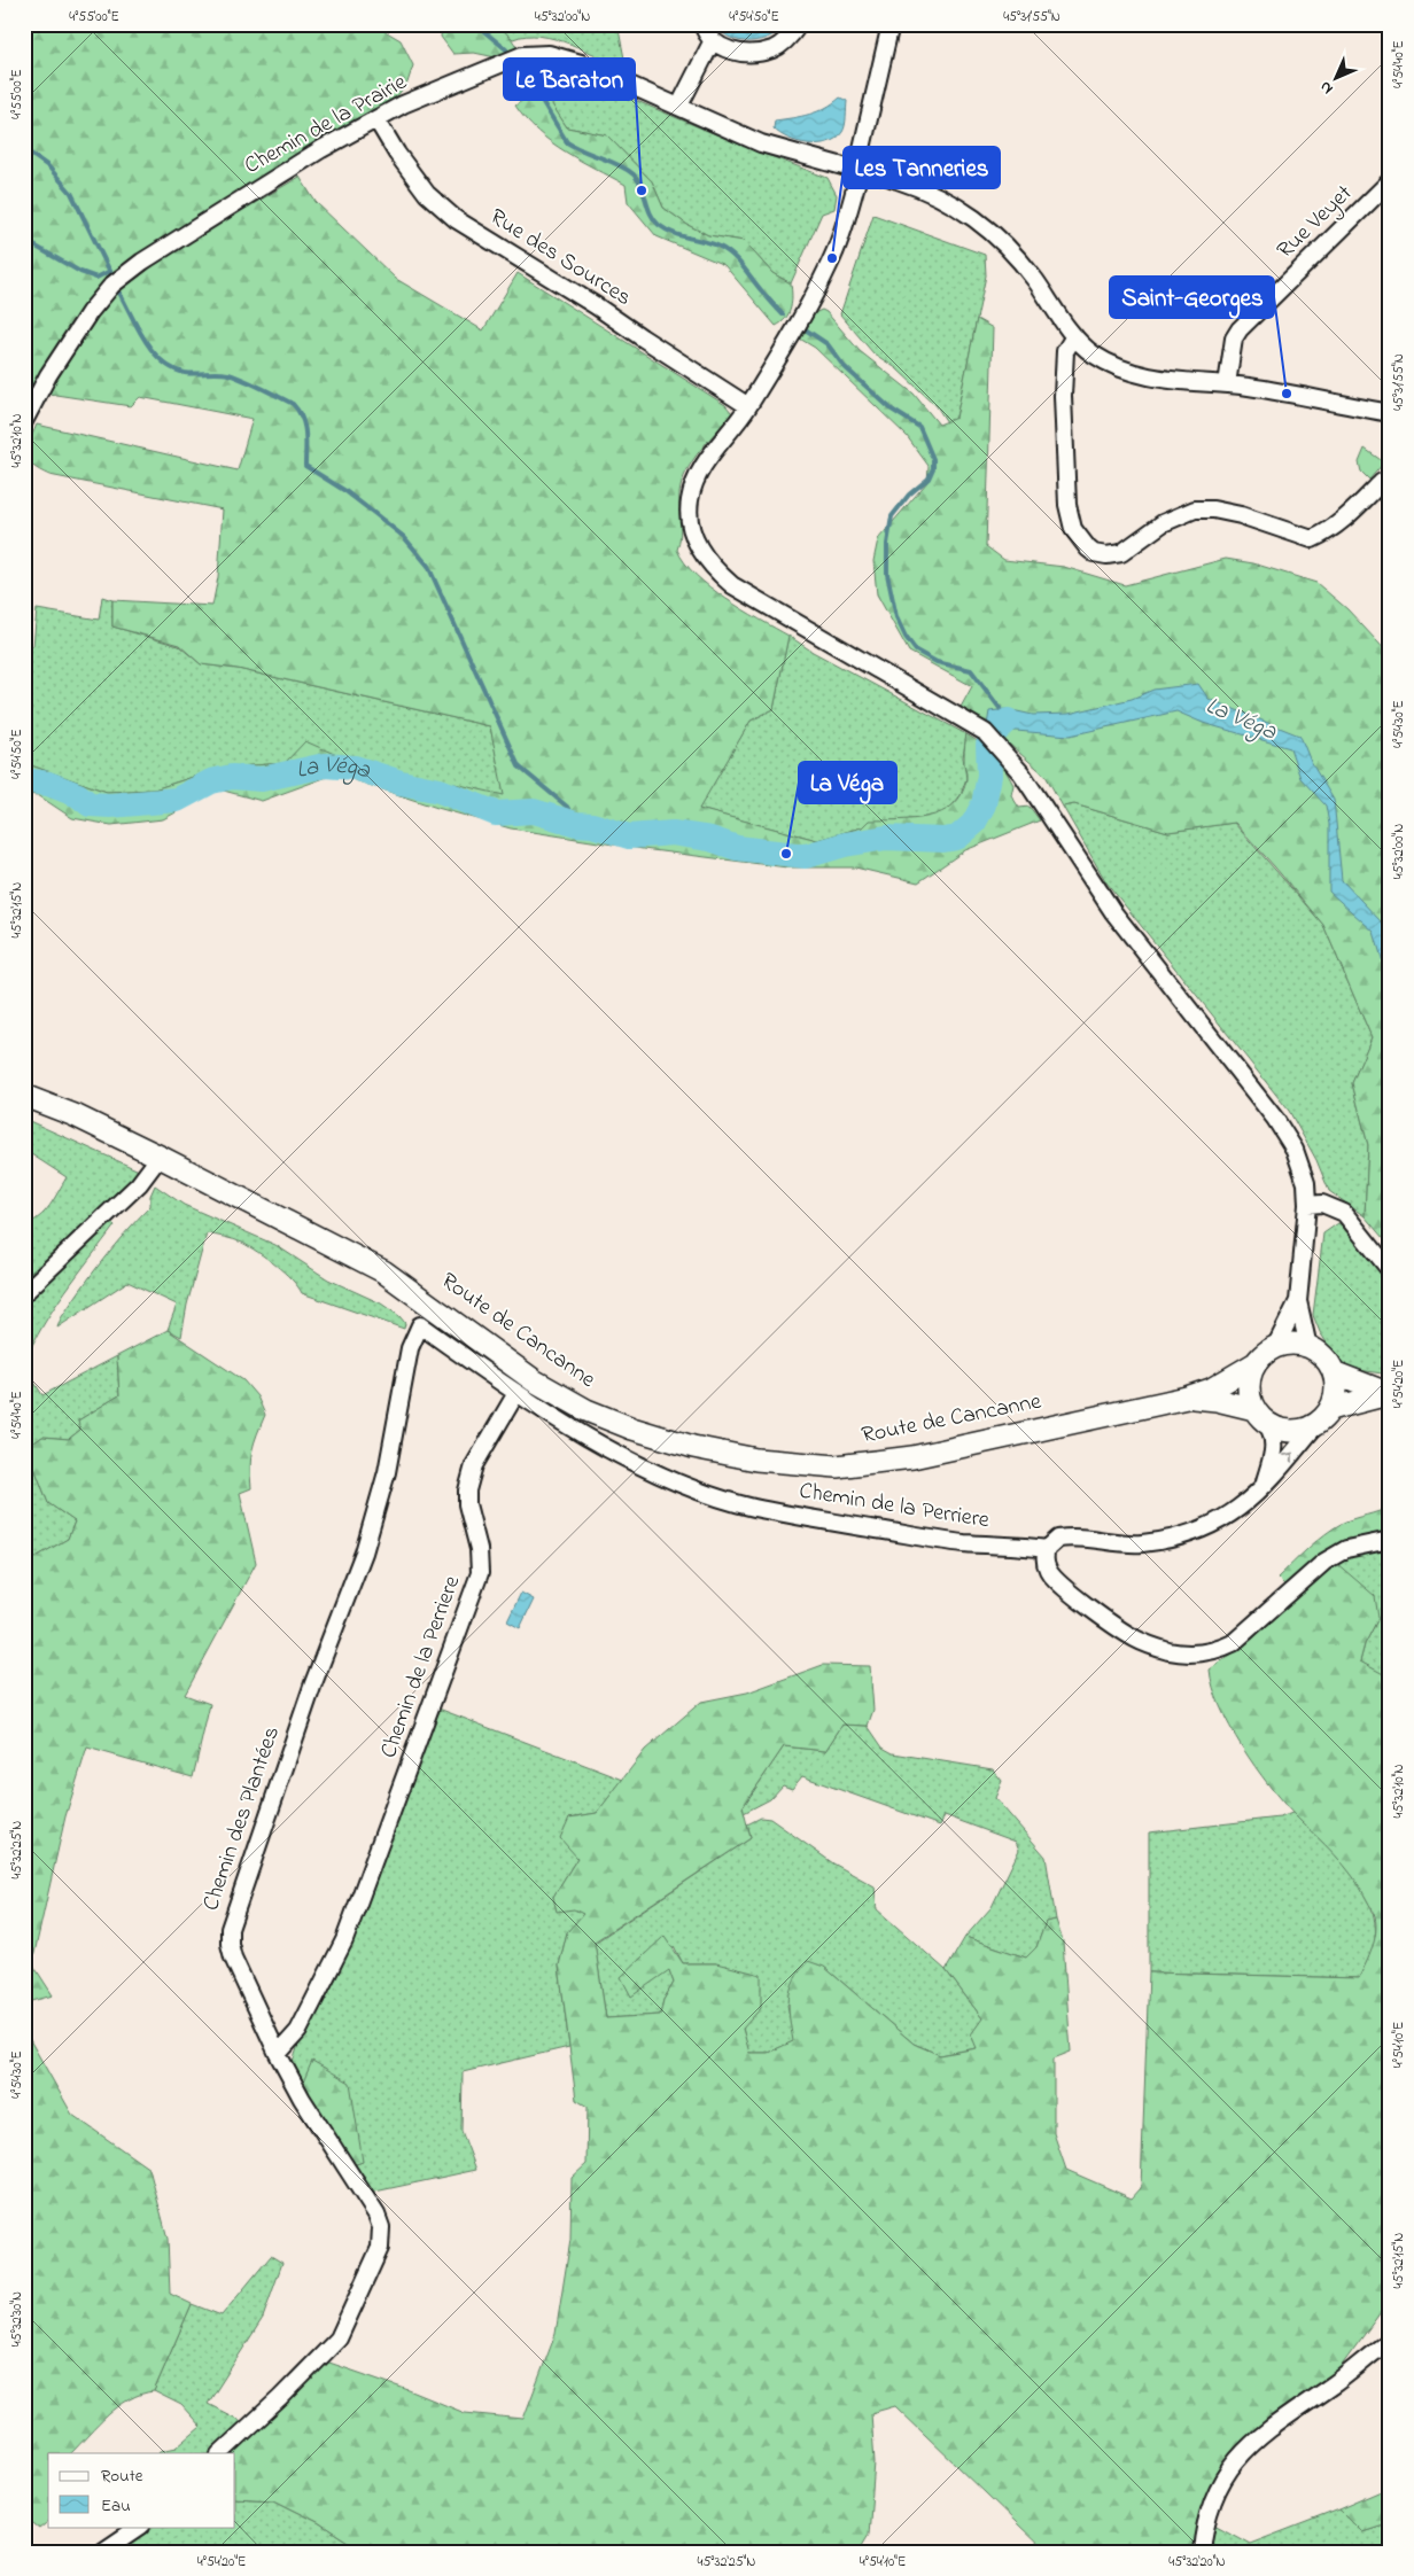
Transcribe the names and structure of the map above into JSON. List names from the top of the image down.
{
  "streets": {
    "main road": ["Route de Cancanne"],
    "street": [
      "Chemin de la Prairie",
      "Rue Veyet",
      "Rue des Sources",
      "Chemin de la Perriere",
      "Chemin des Plantées"
    ]
  },
  "crossings": [
    ["Chemin de la Prairie", "Rue Veyet"],
    ["Chemin de la Prairie", "Rue des Sources"],
    ["Chemin de la Perriere", "Chemin des Plantées"]
  ],
  "water": ["La Véga"],
  "places": [
    "Le Baraton",
    "Les Tanneries",
    "Saint-Georges",
    "La Véga"
  ],
  "legend": ["Route", "Eau"],
  "north": "bottom left",
  "coordinates": [
    "4°55'00\"E",
    "45°32'00\"N",
    "4°54'50\"E",
    "45°31'55\"N",
    "4°54'40\"E",
    "45°32'10\"N",
    "4°54'30\"E",
    "45°32'15\"N",
    "4°54'20\"E",
    "45°32'25\"N",
    "4°54'10\"E",
    "45°32'30\"N",
    "45°32'20\"N"
  ]
}
